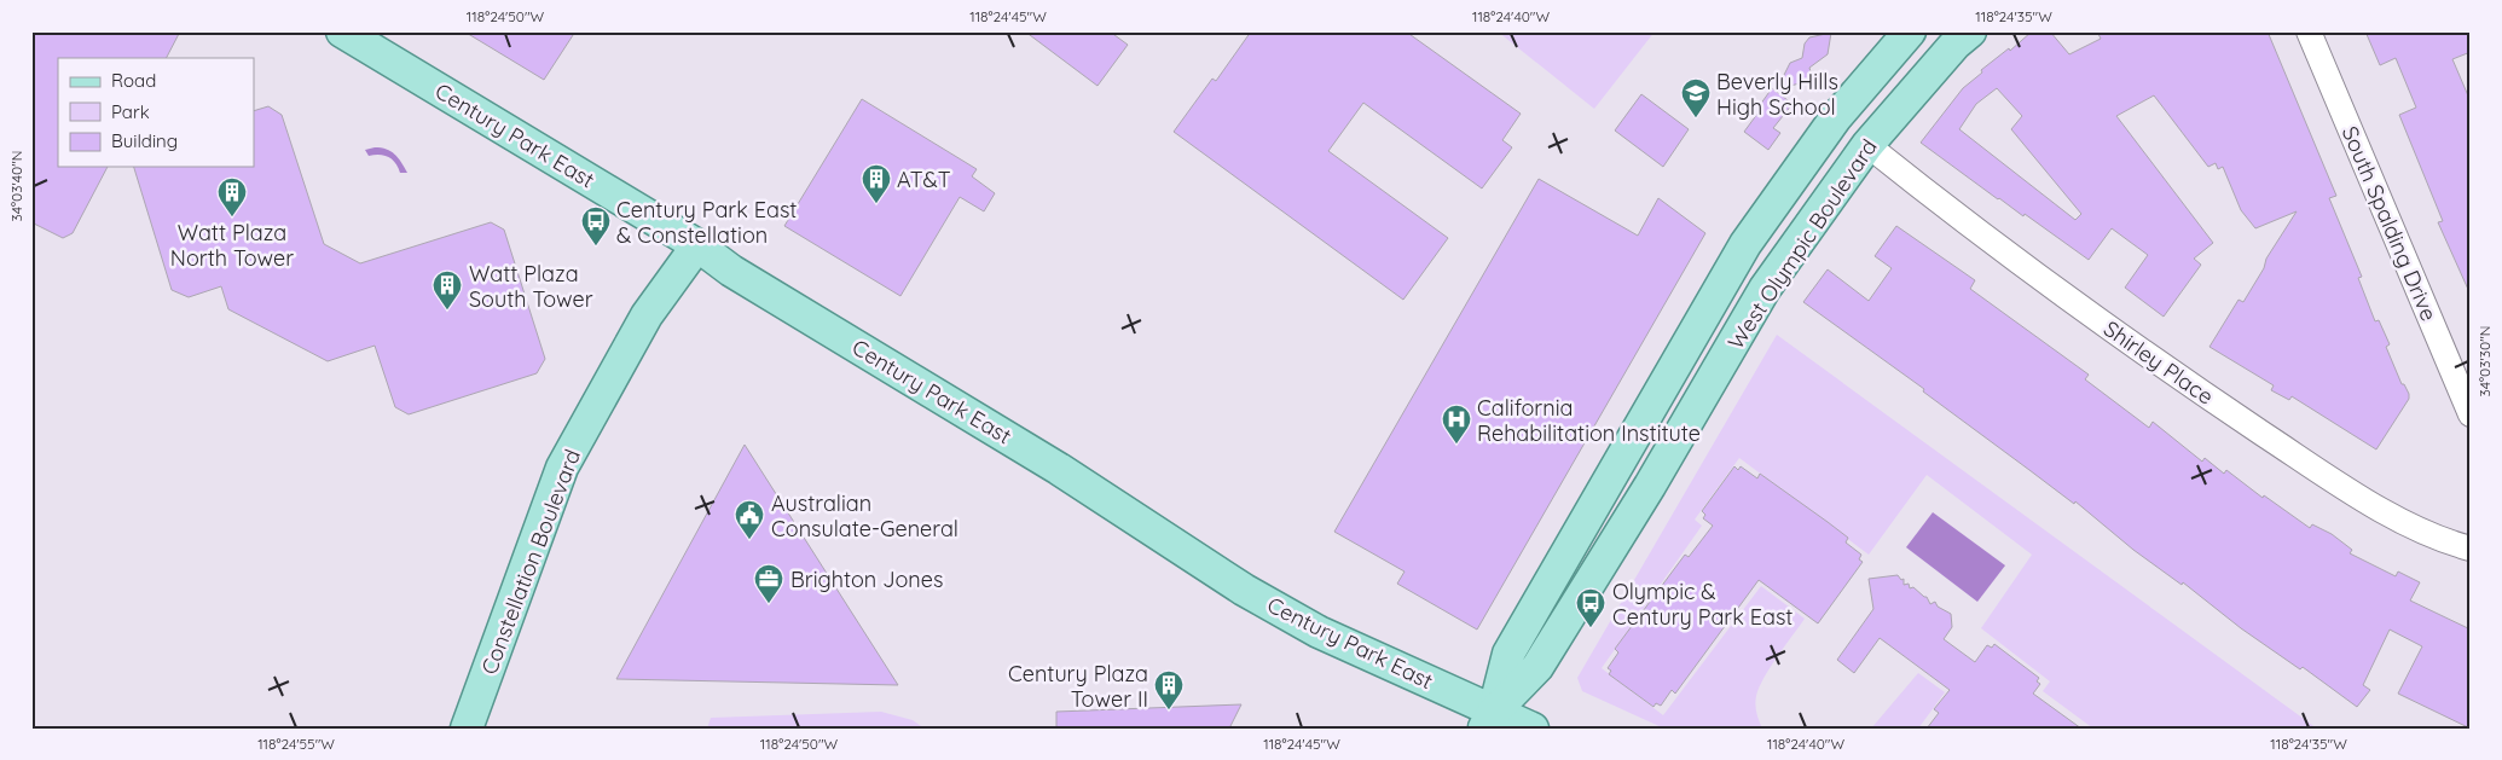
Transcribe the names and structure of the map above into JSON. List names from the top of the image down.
{
  "streets": {
    "main road": ["Century Park East", "West Olympic Boulevard", "Constellation Boulevard"],
    "street": ["South Spalding Drive", "Shirley Place"]
  },
  "crossings": [
    ["Century Park East", "West Olympic Boulevard"],
    ["Century Park East", "Constellation Boulevard"],
    ["West Olympic Boulevard", "Shirley Place"]
  ],
  "places": {
    "school or university": ["Beverly Hills High School"],
    "building": [
      "AT&T",
      "Watt Plaza North Tower",
      "Watt Plaza South Tower",
      "Century Plaza Tower II"
    ],
    "bus stop": ["Century Park East & Constellation", "Olympic & Century Park East"],
    "hospital": ["California Rehabilitation Institute"],
    "public building": ["Australian Consulate-General"],
    "office": ["Brighton Jones"]
  },
  "legend": ["Road", "Park", "Building"],
  "coordinates": [
    "118°24'50\"W",
    "118°24'45\"W",
    "118°24'40\"W",
    "118°24'35\"W",
    "34°03'40\"N",
    "34°03'30\"N",
    "118°24'55\"W"
  ]
}
